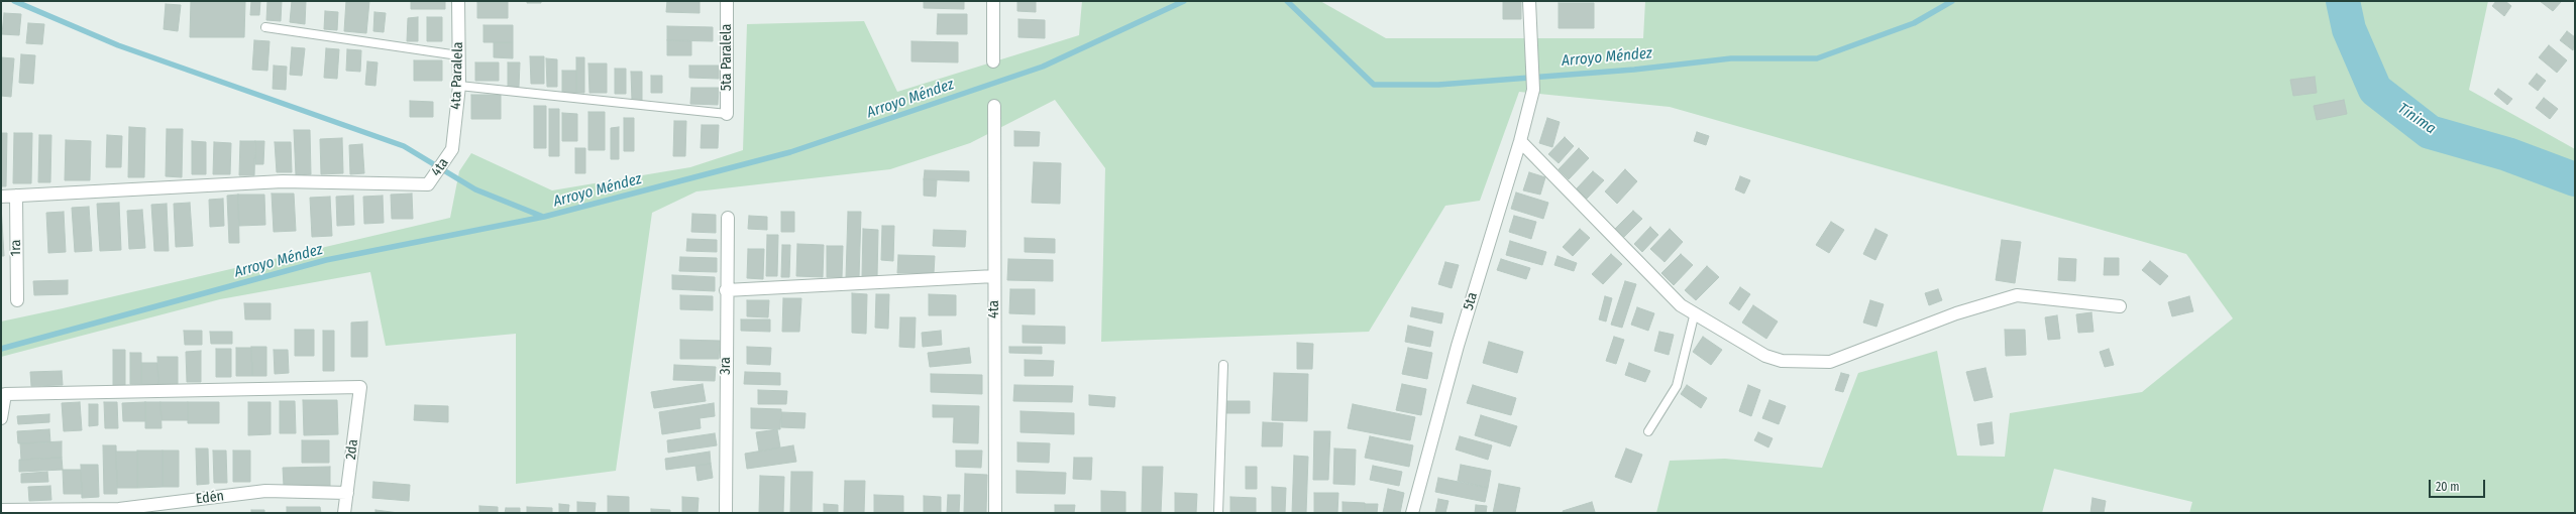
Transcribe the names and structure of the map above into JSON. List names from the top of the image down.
{
  "streets": {
    "street": [
      "5ta Paralela",
      "4ta Paralela",
      "4ta",
      "1ra",
      "5ta",
      "3ra",
      "2da",
      "Edén"
    ]
  },
  "crossings": [
    ["4ta Paralela", "4ta"],
    ["4ta", "1ra"],
    ["2da", "Edén"]
  ],
  "water": ["Arroyo Méndez", "Tínima"],
  "scale_bar": "20 m"
}
